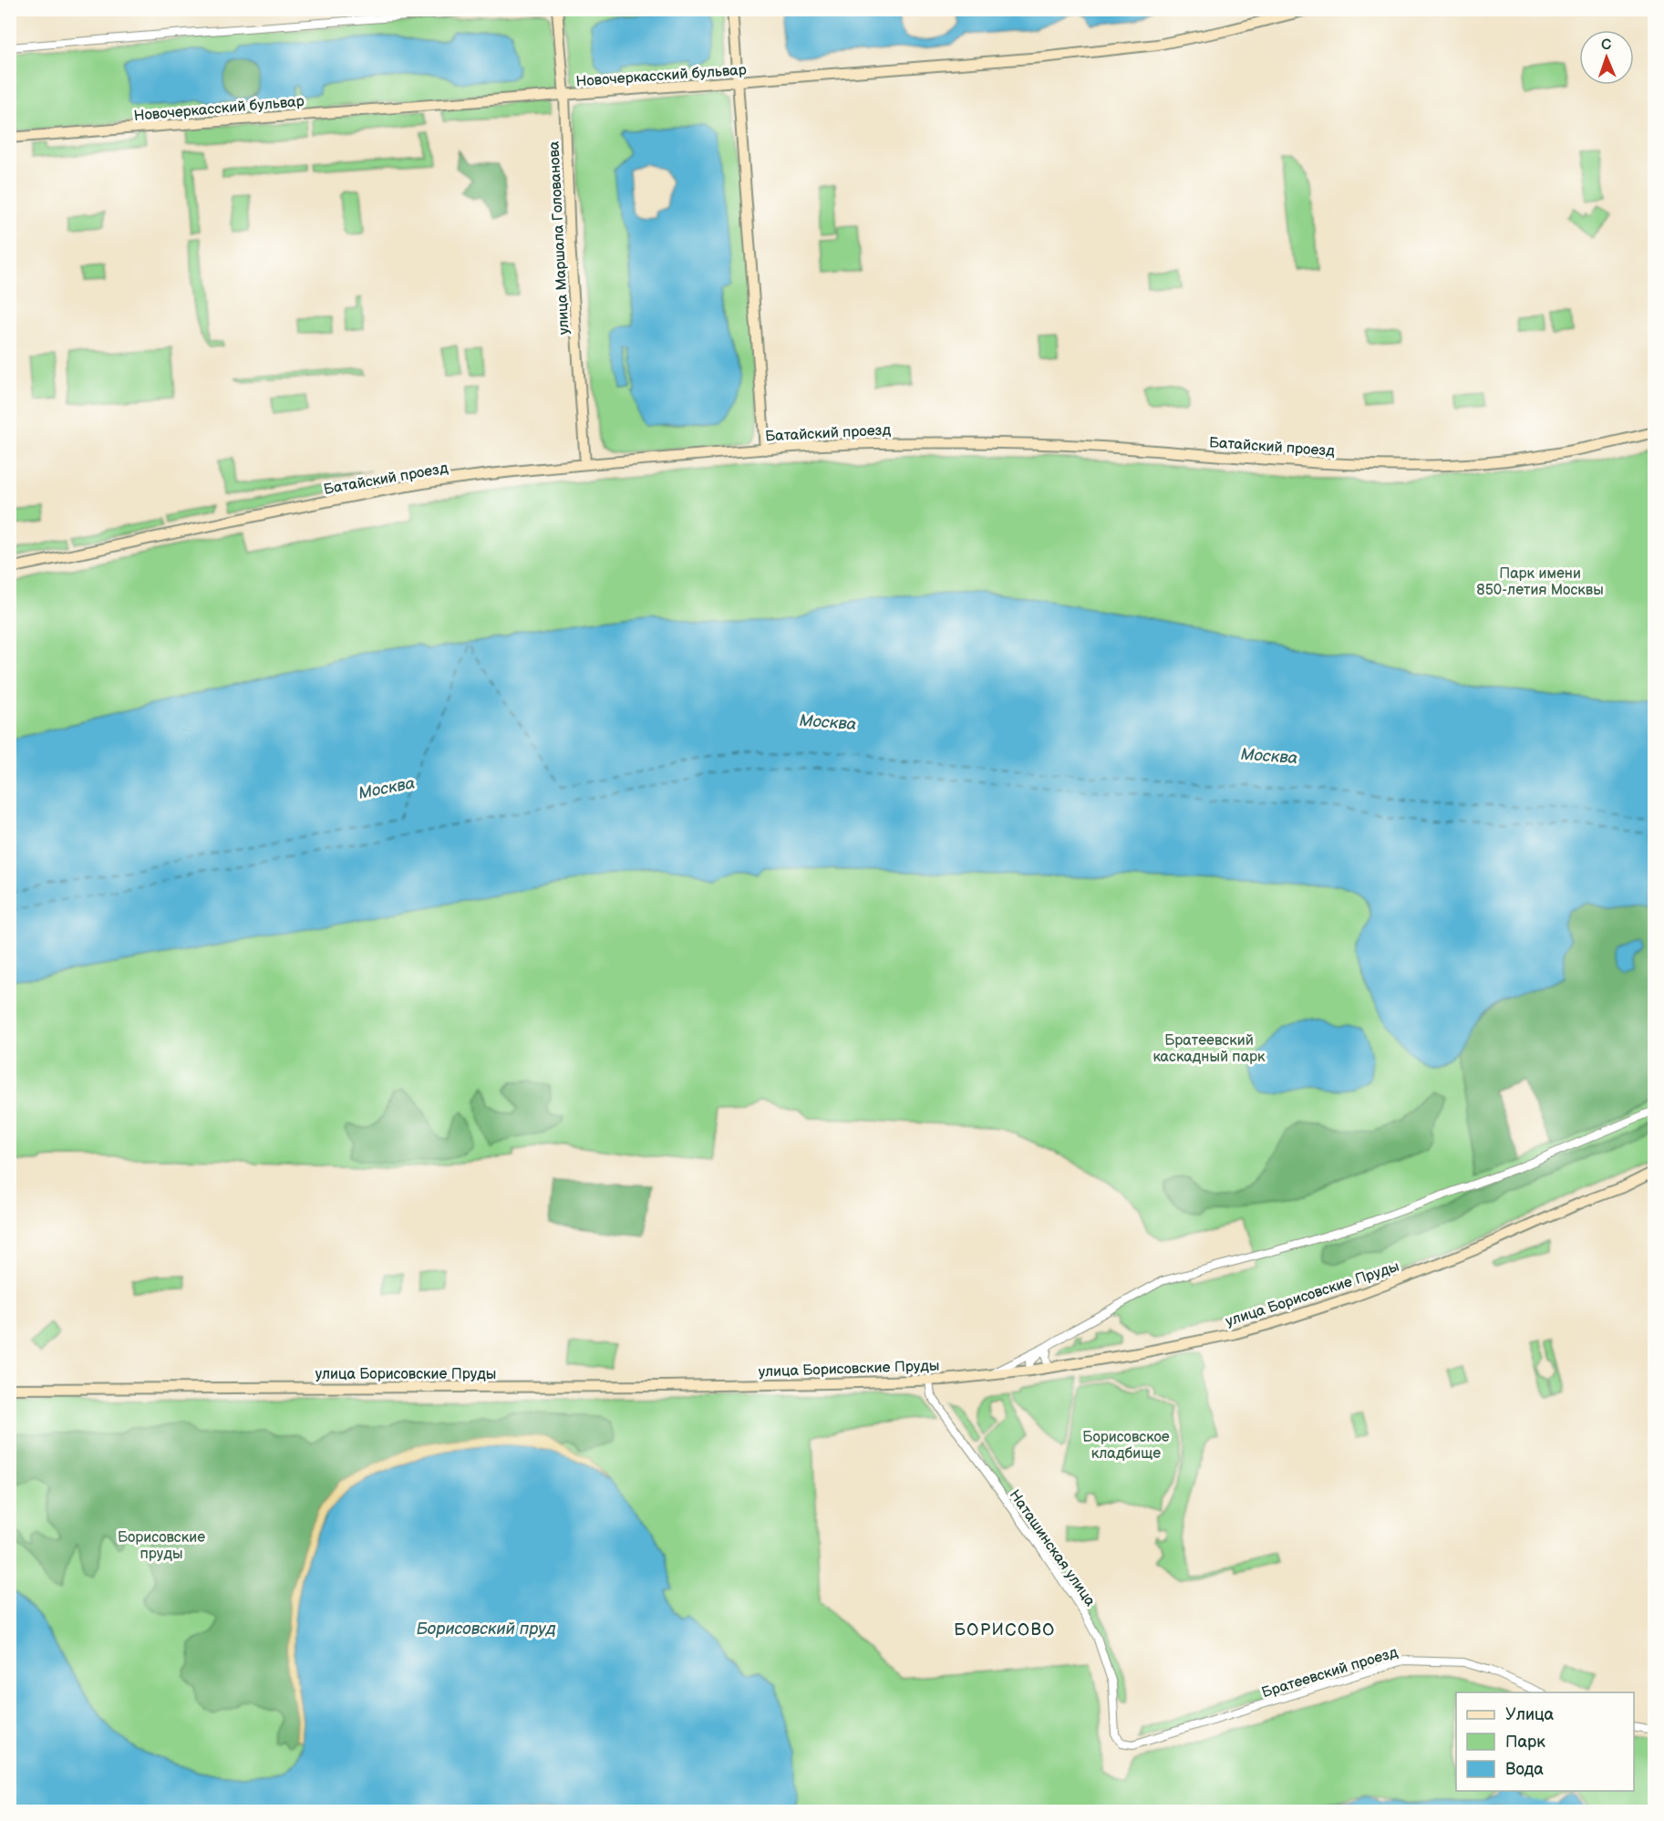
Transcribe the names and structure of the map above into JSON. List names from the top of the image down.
{
  "streets": {
    "main road": [
      "Новочеркасский бульвар",
      "улица Маршала Голованова",
      "Батайский проезд",
      "улица Борисовские Пруды"
    ],
    "street": ["Наташинская улица", "Братеевский проезд"]
  },
  "crossings": [
    ["Новочеркасский бульвар", "улица Маршала Голованова"],
    ["улица Маршала Голованова", "Батайский проезд"],
    ["улица Борисовские Пруды", "Наташинская улица"],
    ["Наташинская улица", "Братеевский проезд"]
  ],
  "districts": ["БОРИСОВО"],
  "water": ["Москва", "Борисовский пруд"],
  "parks": [
    "Парк имени 850-летия Москвы",
    "Братеевский каскадный парк",
    "Борисовское кладбище",
    "Борисовские пруды"
  ],
  "legend": ["Улица", "Парк", "Вода"],
  "north": "top"
}
